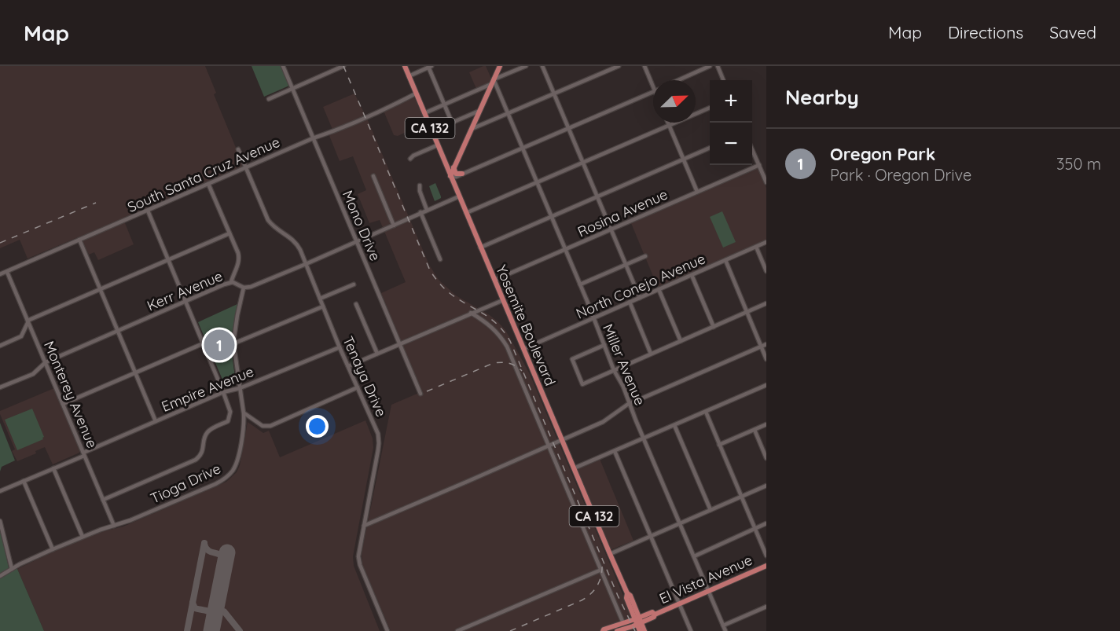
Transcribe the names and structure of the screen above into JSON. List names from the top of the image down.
{
  "streets": {
    "main road": ["CA 132", "Yosemite Boulevard", "El Vista Avenue"],
    "street": [
      "South Santa Cruz Avenue",
      "Rosina Avenue",
      "Mono Drive",
      "North Conejo Avenue",
      "Kerr Avenue",
      "Miller Avenue",
      "Tenaya Drive",
      "Empire Avenue",
      "Monterey Avenue",
      "Tioga Drive"
    ]
  },
  "crossings": [
    ["South Santa Cruz Avenue", "Mono Drive"],
    ["South Santa Cruz Avenue", "Yosemite Boulevard"],
    ["South Santa Cruz Avenue", "Tenaya Drive"],
    ["South Santa Cruz Avenue", "Monterey Avenue"],
    ["Rosina Avenue", "Yosemite Boulevard"],
    ["Rosina Avenue", "Miller Avenue"],
    ["Mono Drive", "Kerr Avenue"],
    ["North Conejo Avenue", "Yosemite Boulevard"],
    ["North Conejo Avenue", "Miller Avenue"],
    ["Kerr Avenue", "Yosemite Boulevard"],
    ["Kerr Avenue", "Tenaya Drive"],
    ["Kerr Avenue", "Monterey Avenue"],
    ["Kerr Avenue", "Tioga Drive"],
    ["Yosemite Boulevard", "El Vista Avenue"],
    ["Miller Avenue", "El Vista Avenue"],
    ["Tenaya Drive", "Empire Avenue"],
    ["Empire Avenue", "Monterey Avenue"],
    ["Empire Avenue", "Tioga Drive"],
    ["Monterey Avenue", "Tioga Drive"]
  ],
  "north": "top right",
  "page": {
    "header": "Map",
    "nav": ["Map", "Directions", "Saved"],
    "heading": "Nearby",
    "map_buttons": ["+", "−"],
    "list": [
      {
        "mark": "1",
        "name": "Oregon Park",
        "note": "Park · Oregon Drive",
        "value": "350 m"
      }
    ],
    "pins": "1"
  }
}
